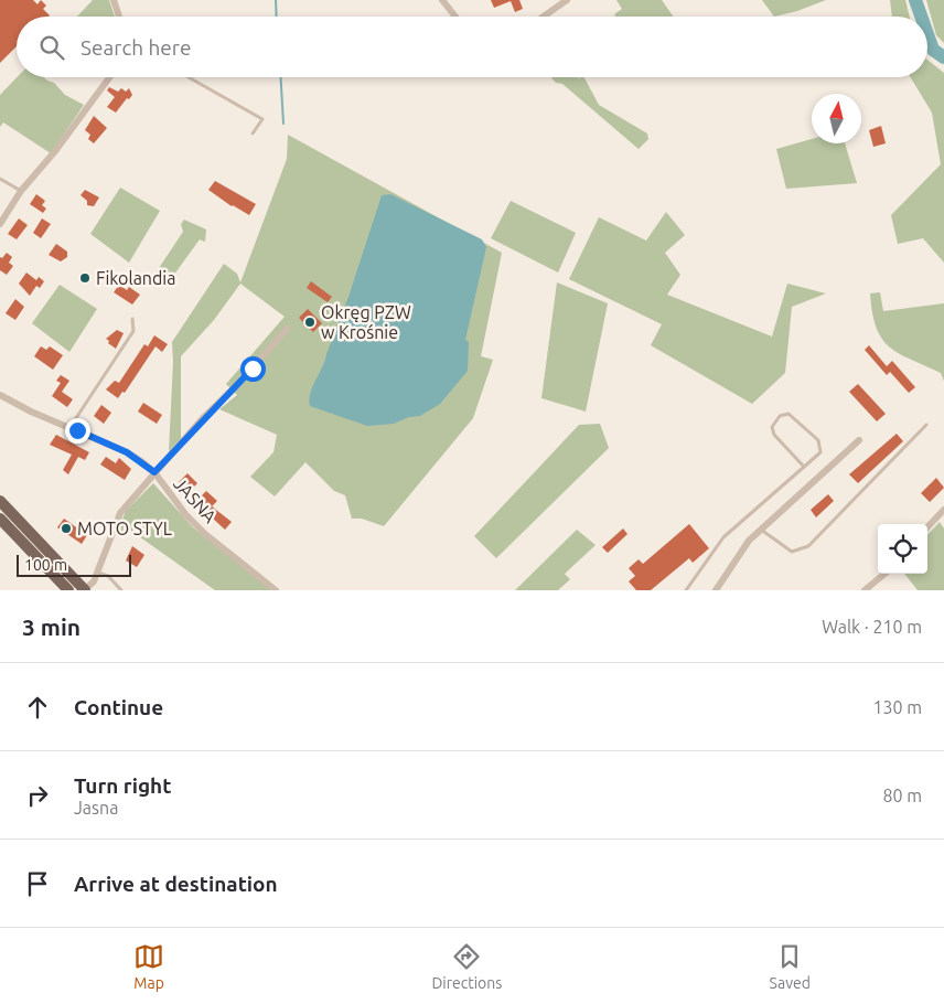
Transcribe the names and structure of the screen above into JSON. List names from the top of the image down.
{
  "streets": {
    "street": ["JASNA"]
  },
  "places": ["Fikolandia", "Okręg PZW w Krośnie", "MOTO STYL"],
  "scale_bar": "100 m",
  "north": "top",
  "page": {
    "search": "Search here",
    "scale": "100 m",
    "heading": ["3 min", "Walk · 210 m"],
    "list": [
      ["Continue", "130 m"],
      ["Turn right", "Jasna", "80 m"],
      "Arrive at destination"
    ],
    "nav": ["Map", "Directions", "Saved"]
  }
}
